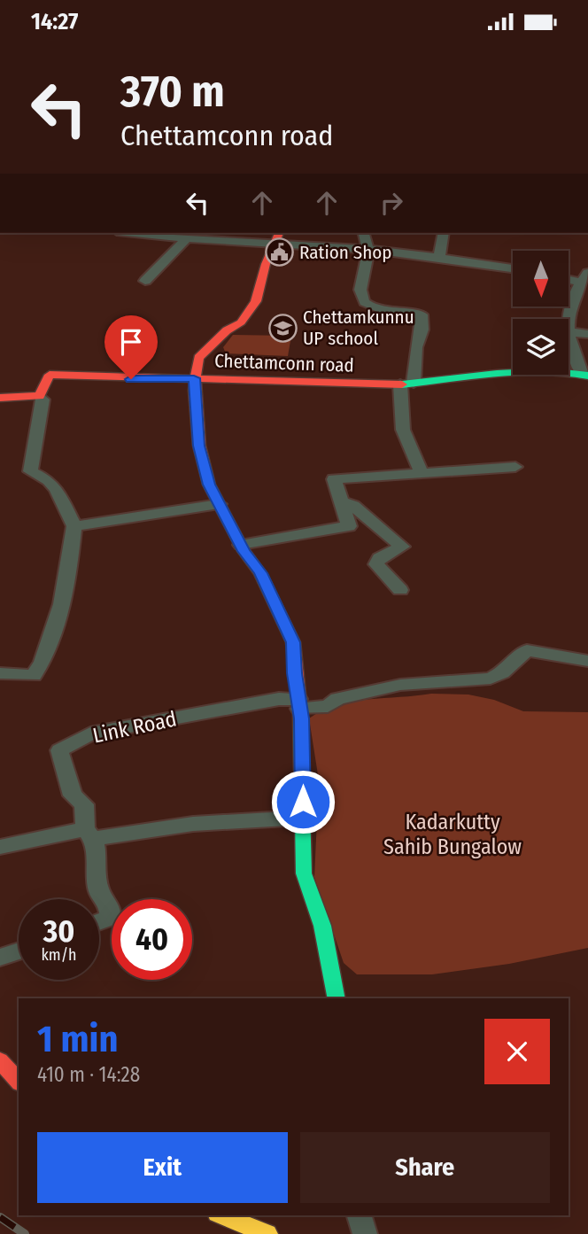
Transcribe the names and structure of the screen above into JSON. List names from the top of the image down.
{
  "streets": {
    "street": ["Chettamconn road", "Link Road"]
  },
  "parks": ["Kadarkutty Sahib Bungalow"],
  "places": {
    "public building": ["Ration Shop"],
    "school or university": ["Chettamkunnu UP school"]
  },
  "north": "bottom",
  "page": {
    "status": "14:27",
    "turn": ["370 m", "Chettamconn road"],
    "speed": "30 km/h",
    "limit": "40",
    "heading": ["1 min", "410 m · 14:28"],
    "buttons": ["Exit", "Share"]
  }
}
